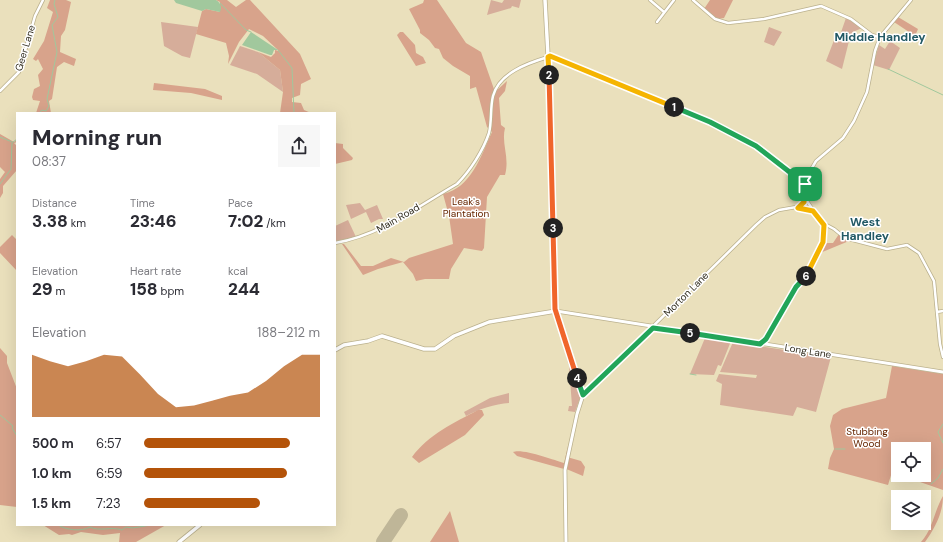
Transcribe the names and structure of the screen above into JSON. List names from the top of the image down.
{
  "streets": {
    "street": [
      "Geer Lane",
      "Main Road",
      "Morton Lane",
      "Long Lane"
    ]
  },
  "crossings": [
    ["Morton Lane", "Long Lane"]
  ],
  "districts": ["Middle Handley", "West Handley"],
  "parks": ["Leak's Plantation", "Stubbing Wood"],
  "page": {
    "pins": [
      "2",
      "1",
      "3",
      "6",
      "5",
      "4"
    ],
    "heading": ["Morning run", "08:37"],
    "stats": [
      ["Distance", "3.38 km"],
      ["Time", "23:46"],
      ["Pace", "7:02 /km"],
      ["Elevation", "29 m"],
      ["Heart rate", "158 bpm"],
      ["kcal", "244"]
    ],
    "chart": ["Elevation", "188–212 m"],
    "list": [
      {
        "name": "500 m",
        "note": "6:57"
      },
      {
        "name": "1.0 km",
        "note": "6:59"
      },
      {
        "name": "1.5 km",
        "note": "7:23"
      }
    ]
  }
}
